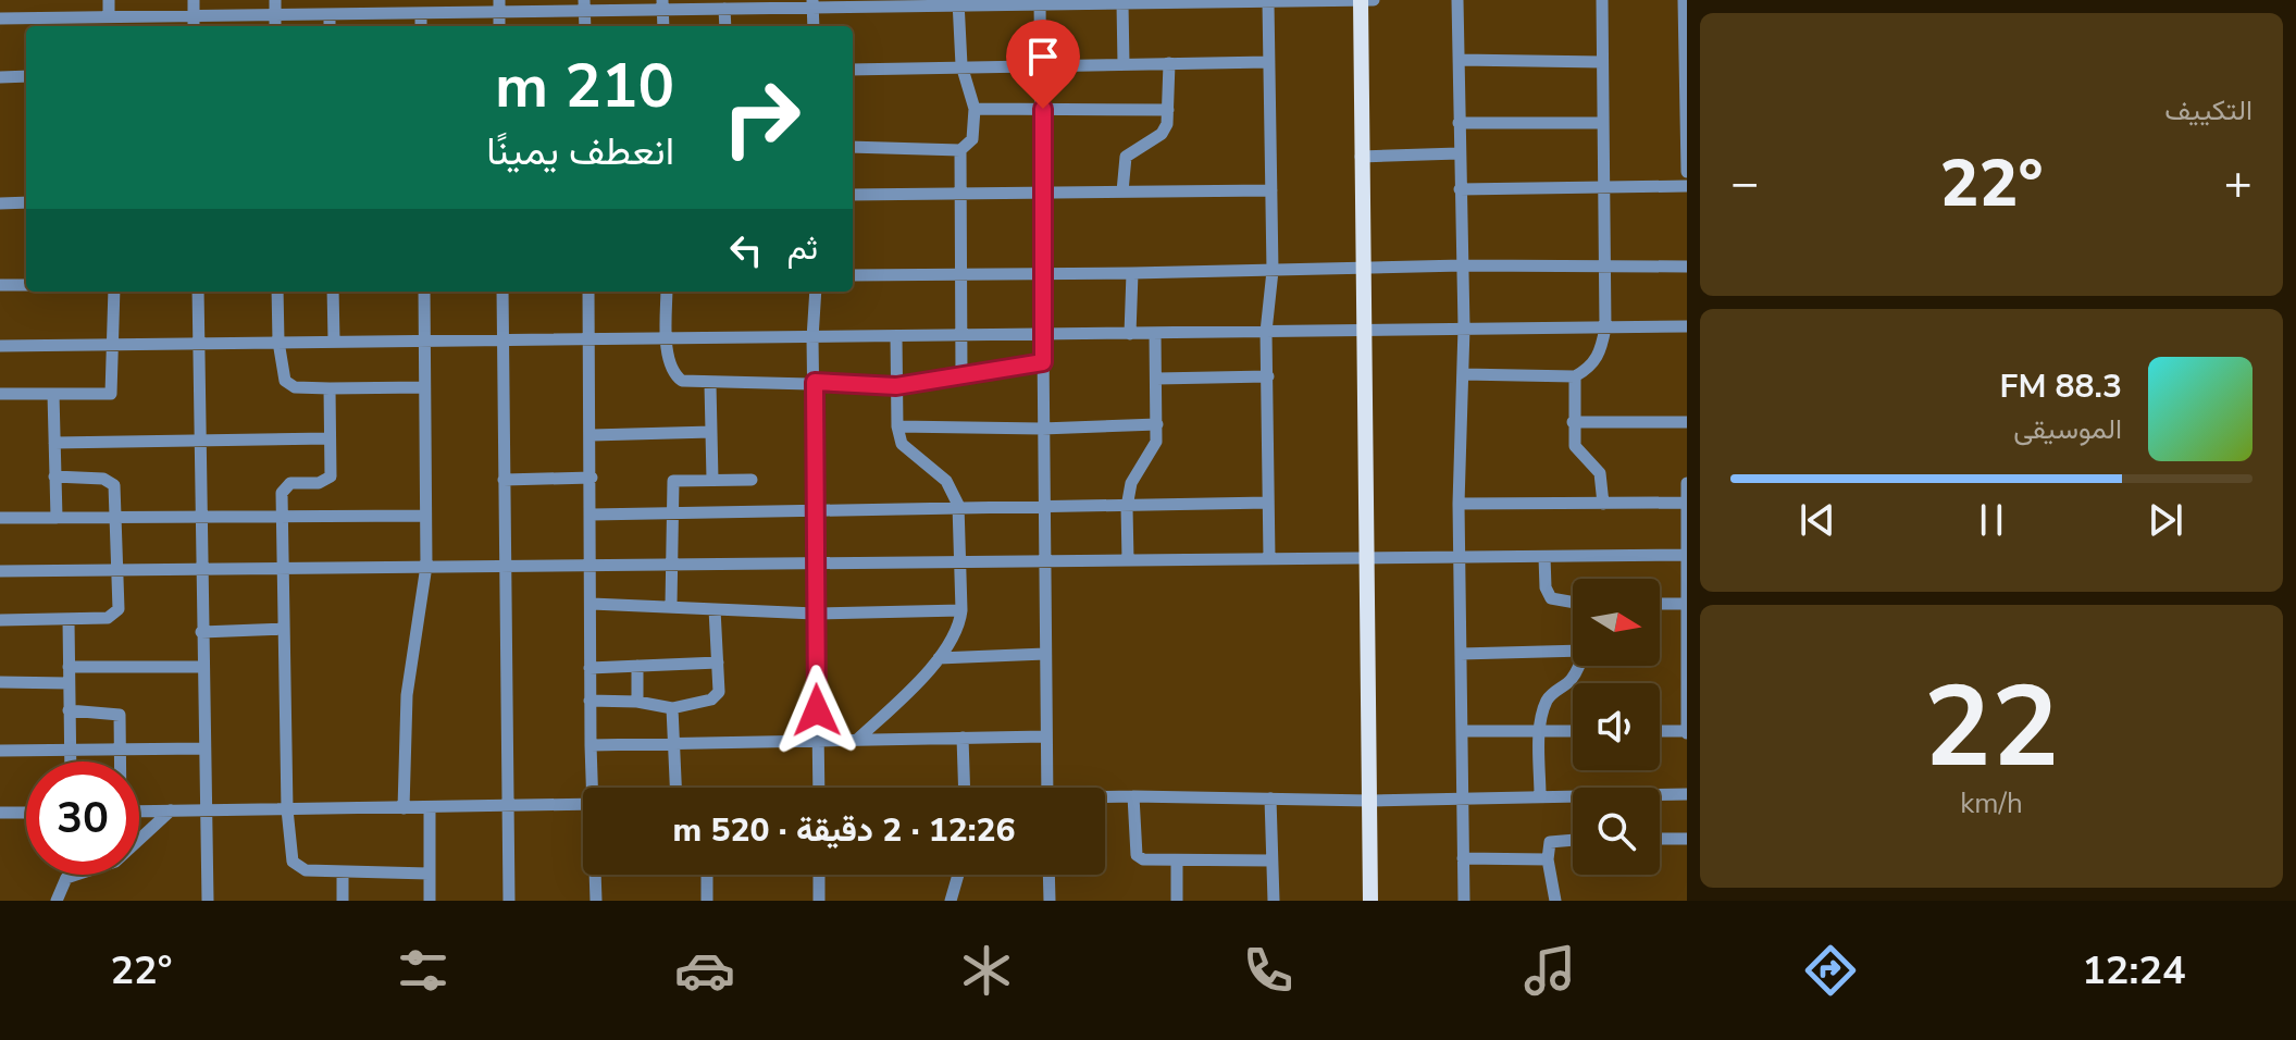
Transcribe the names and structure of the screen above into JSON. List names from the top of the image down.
{
  "north": "right",
  "page": {
    "tile": [
      "التكييف",
      ["22", "km/h"]
    ],
    "turn": ["210 m", "انعطف يمينًا"],
    "heat": ["−", "22°", "+"],
    "then": "ثم",
    "song": ["88.3 FM", "الموسيقى"],
    "limit": "30",
    "trip": "12:26 · 2 دقيقة · 520 m",
    "tabs": ["12:24", "22°"]
  }
}
